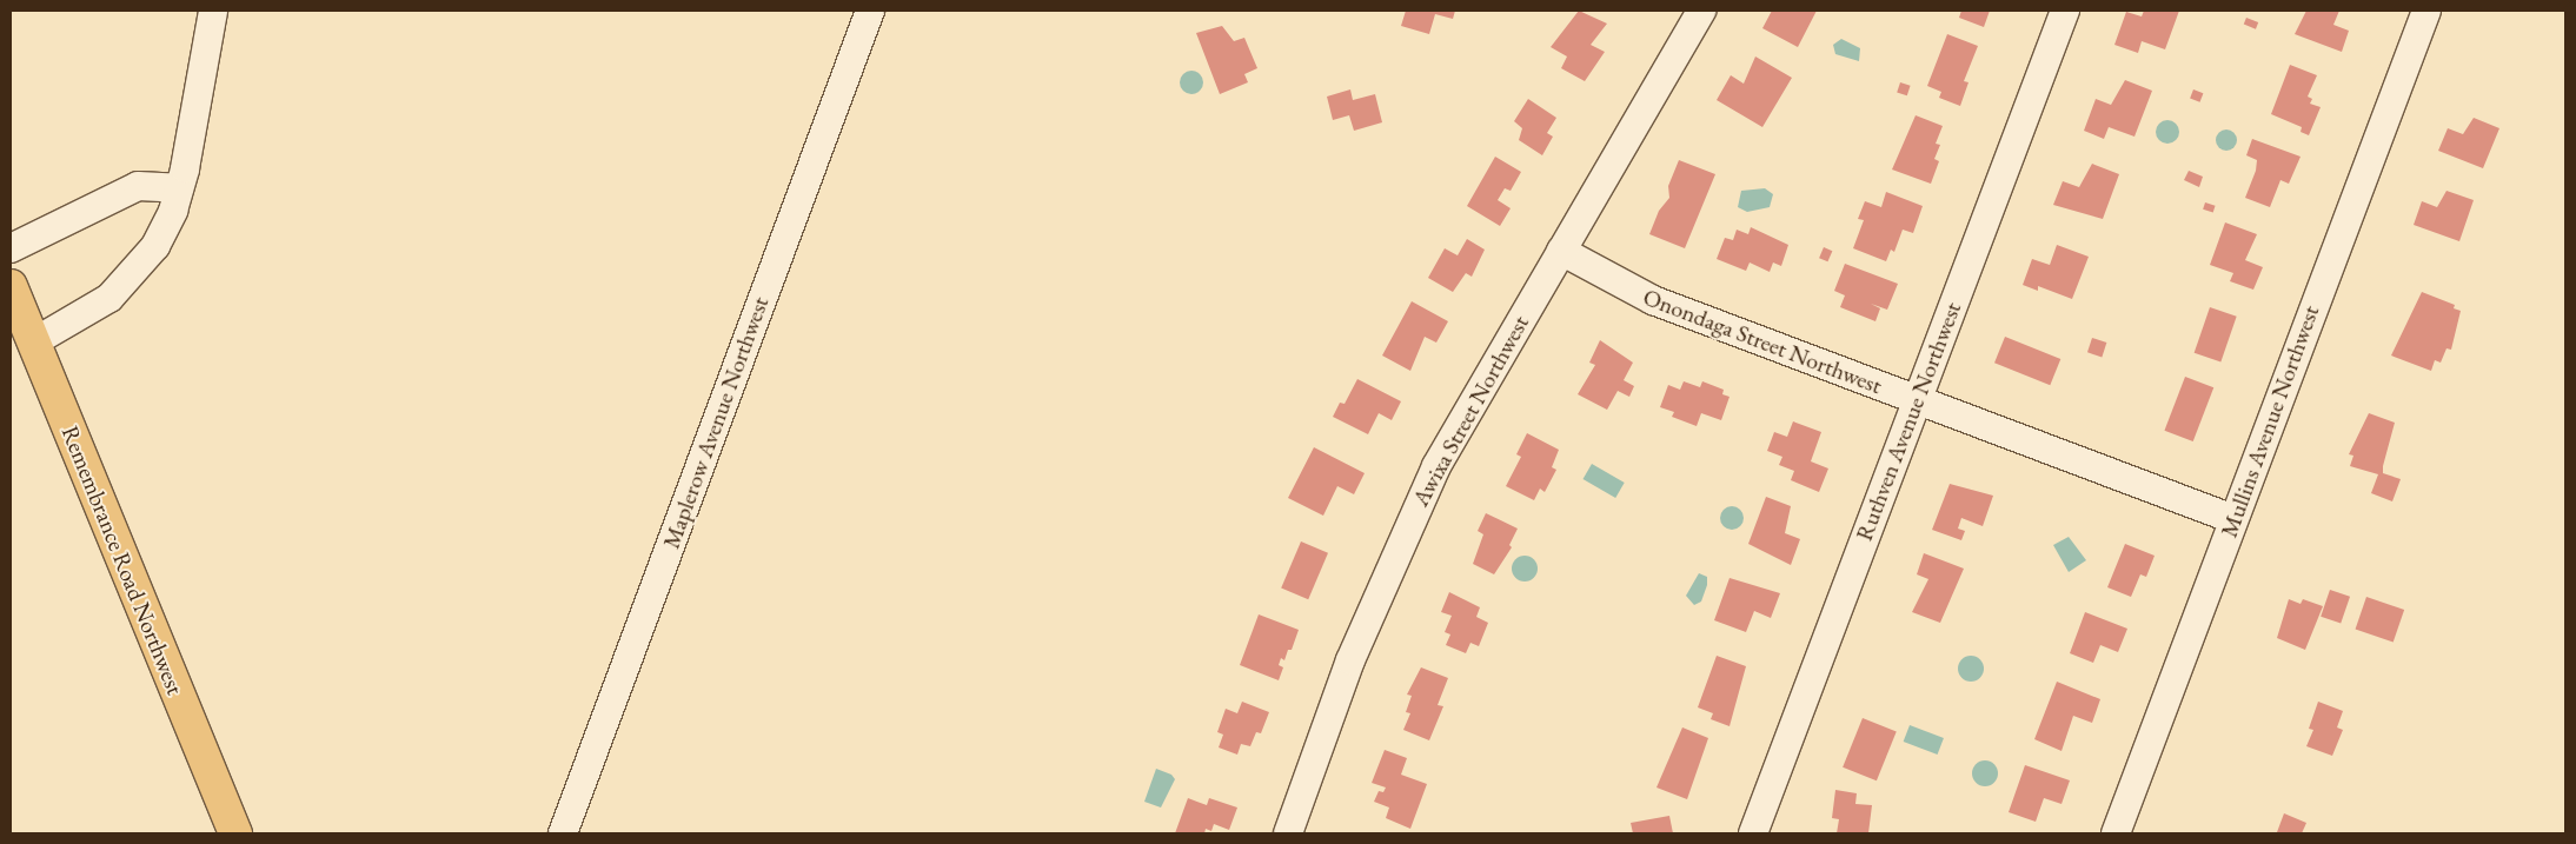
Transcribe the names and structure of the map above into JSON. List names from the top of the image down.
{
  "streets": {
    "main road": ["Remembrance Road Northwest"],
    "street": [
      "Onondaga Street Northwest",
      "Awixa Street Northwest",
      "Ruthven Avenue Northwest",
      "Mullins Avenue Northwest",
      "Maplerow Avenue Northwest"
    ]
  },
  "crossings": [
    ["Onondaga Street Northwest", "Awixa Street Northwest"],
    ["Onondaga Street Northwest", "Ruthven Avenue Northwest"],
    ["Onondaga Street Northwest", "Mullins Avenue Northwest"]
  ]
}
